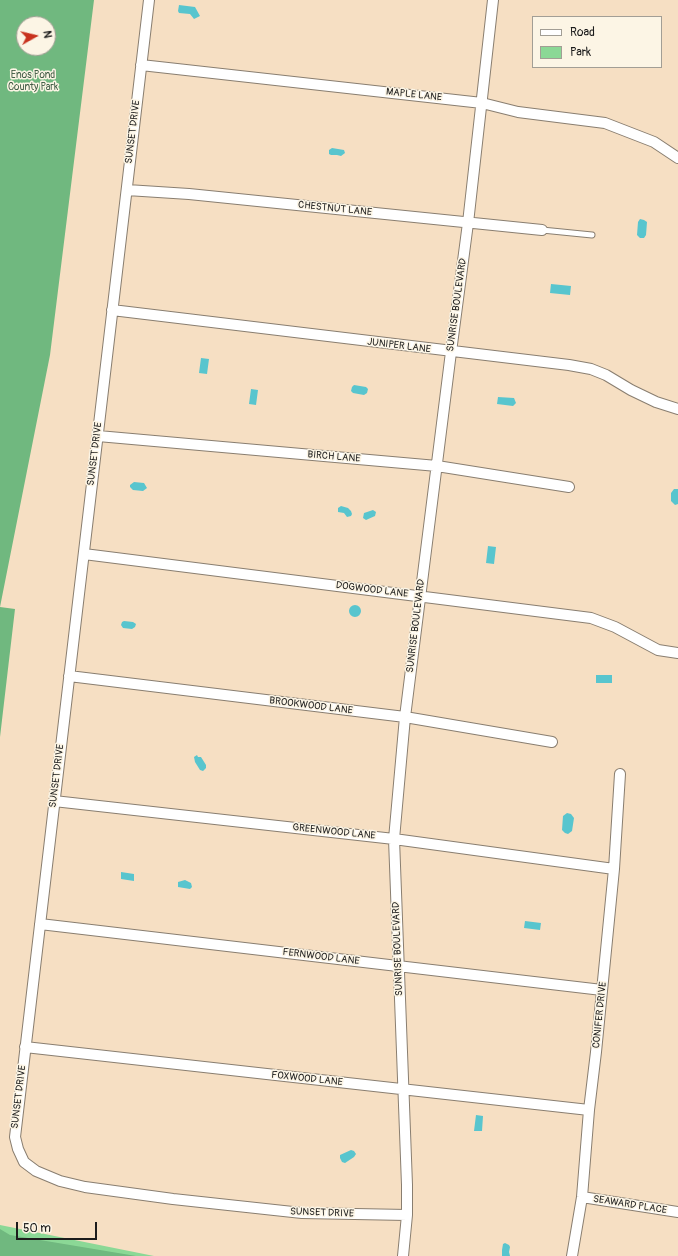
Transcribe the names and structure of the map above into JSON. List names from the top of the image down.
{
  "streets": {
    "street": [
      "MAPLE LANE",
      "SUNSET DRIVE",
      "CHESTNUT LANE",
      "SUNRISE BOULEVARD",
      "JUNIPER LANE",
      "BIRCH LANE",
      "DOGWOOD LANE",
      "BROOKWOOD LANE",
      "GREENWOOD LANE",
      "FERNWOOD LANE",
      "CONIFER DRIVE",
      "FOXWOOD LANE",
      "SEAWARD PLACE"
    ]
  },
  "crossings": [
    ["MAPLE LANE", "SUNSET DRIVE"],
    ["MAPLE LANE", "SUNRISE BOULEVARD"],
    ["SUNSET DRIVE", "CHESTNUT LANE"],
    ["SUNSET DRIVE", "SUNRISE BOULEVARD"],
    ["SUNSET DRIVE", "JUNIPER LANE"],
    ["SUNSET DRIVE", "BIRCH LANE"],
    ["SUNSET DRIVE", "DOGWOOD LANE"],
    ["SUNSET DRIVE", "BROOKWOOD LANE"],
    ["SUNSET DRIVE", "GREENWOOD LANE"],
    ["SUNSET DRIVE", "FERNWOOD LANE"],
    ["SUNSET DRIVE", "FOXWOOD LANE"],
    ["CHESTNUT LANE", "SUNRISE BOULEVARD"],
    ["SUNRISE BOULEVARD", "JUNIPER LANE"],
    ["SUNRISE BOULEVARD", "BIRCH LANE"],
    ["SUNRISE BOULEVARD", "DOGWOOD LANE"],
    ["SUNRISE BOULEVARD", "BROOKWOOD LANE"],
    ["SUNRISE BOULEVARD", "GREENWOOD LANE"],
    ["SUNRISE BOULEVARD", "FERNWOOD LANE"],
    ["SUNRISE BOULEVARD", "FOXWOOD LANE"],
    ["GREENWOOD LANE", "CONIFER DRIVE"],
    ["FERNWOOD LANE", "CONIFER DRIVE"],
    ["CONIFER DRIVE", "FOXWOOD LANE"],
    ["CONIFER DRIVE", "SEAWARD PLACE"]
  ],
  "parks": ["Enos Pond County Park"],
  "legend": ["Road", "Park"],
  "scale_bar": "50 m",
  "north": "right"
}
